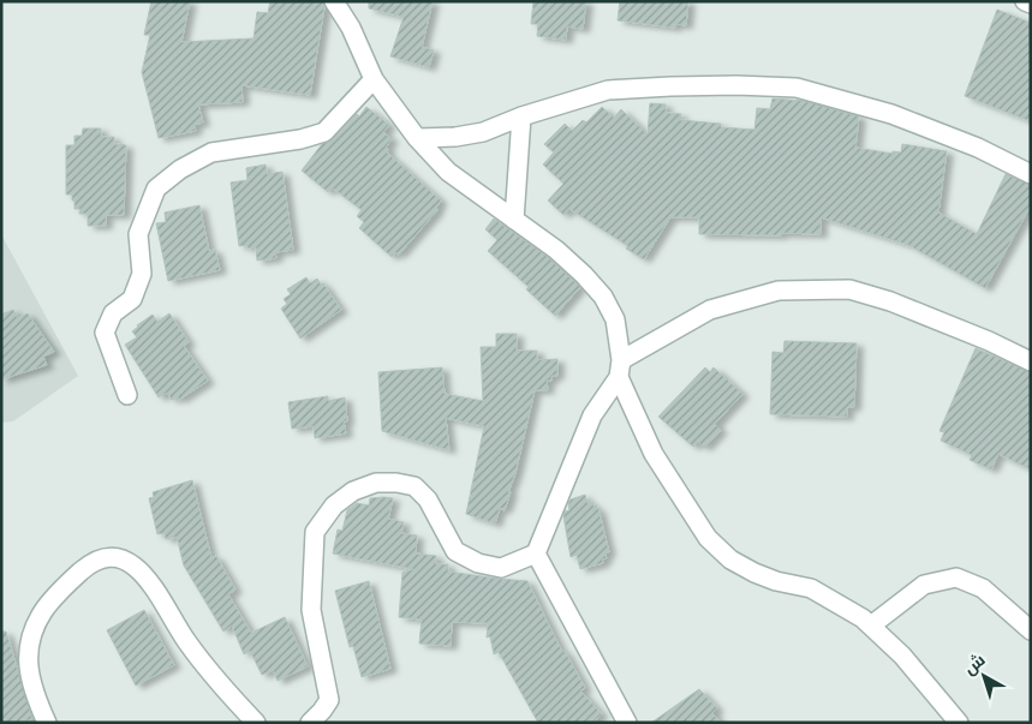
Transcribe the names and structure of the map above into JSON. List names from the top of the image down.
{
  "north": "top left"
}
